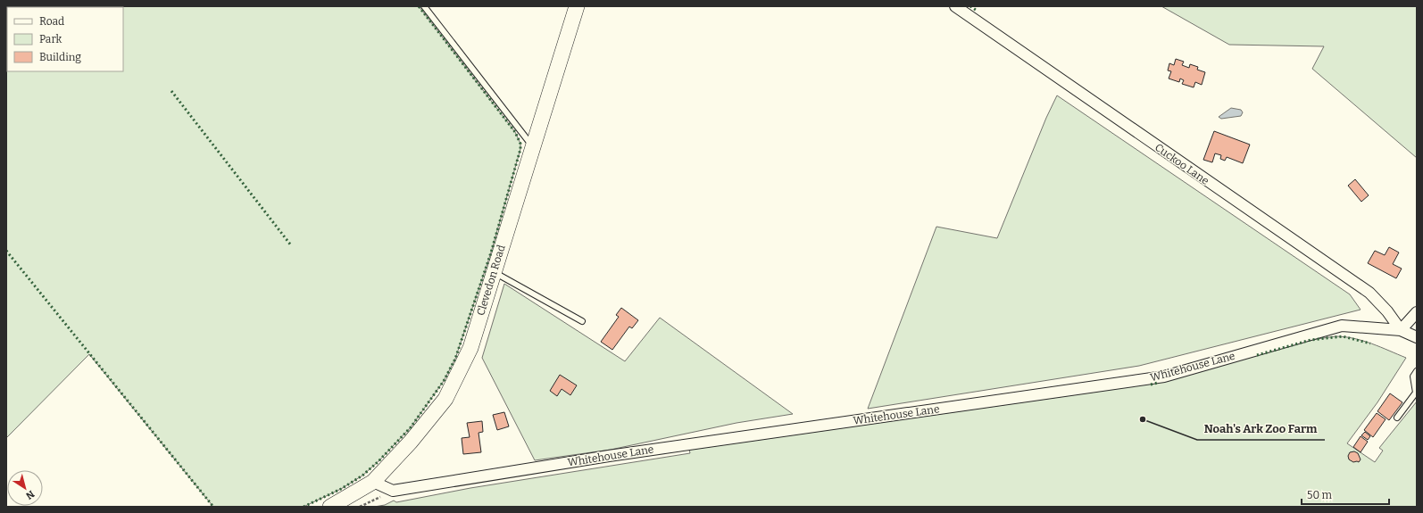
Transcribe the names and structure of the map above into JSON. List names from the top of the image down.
{
  "streets": {
    "main road": ["Clevedon Road"],
    "street": ["Cuckoo Lane", "Whitehouse Lane"]
  },
  "crossings": [
    ["Cuckoo Lane", "Whitehouse Lane"]
  ],
  "places": ["Noah's Ark Zoo Farm"],
  "legend": ["Road", "Park", "Building"],
  "scale_bar": "50 m",
  "north": "bottom right"
}
